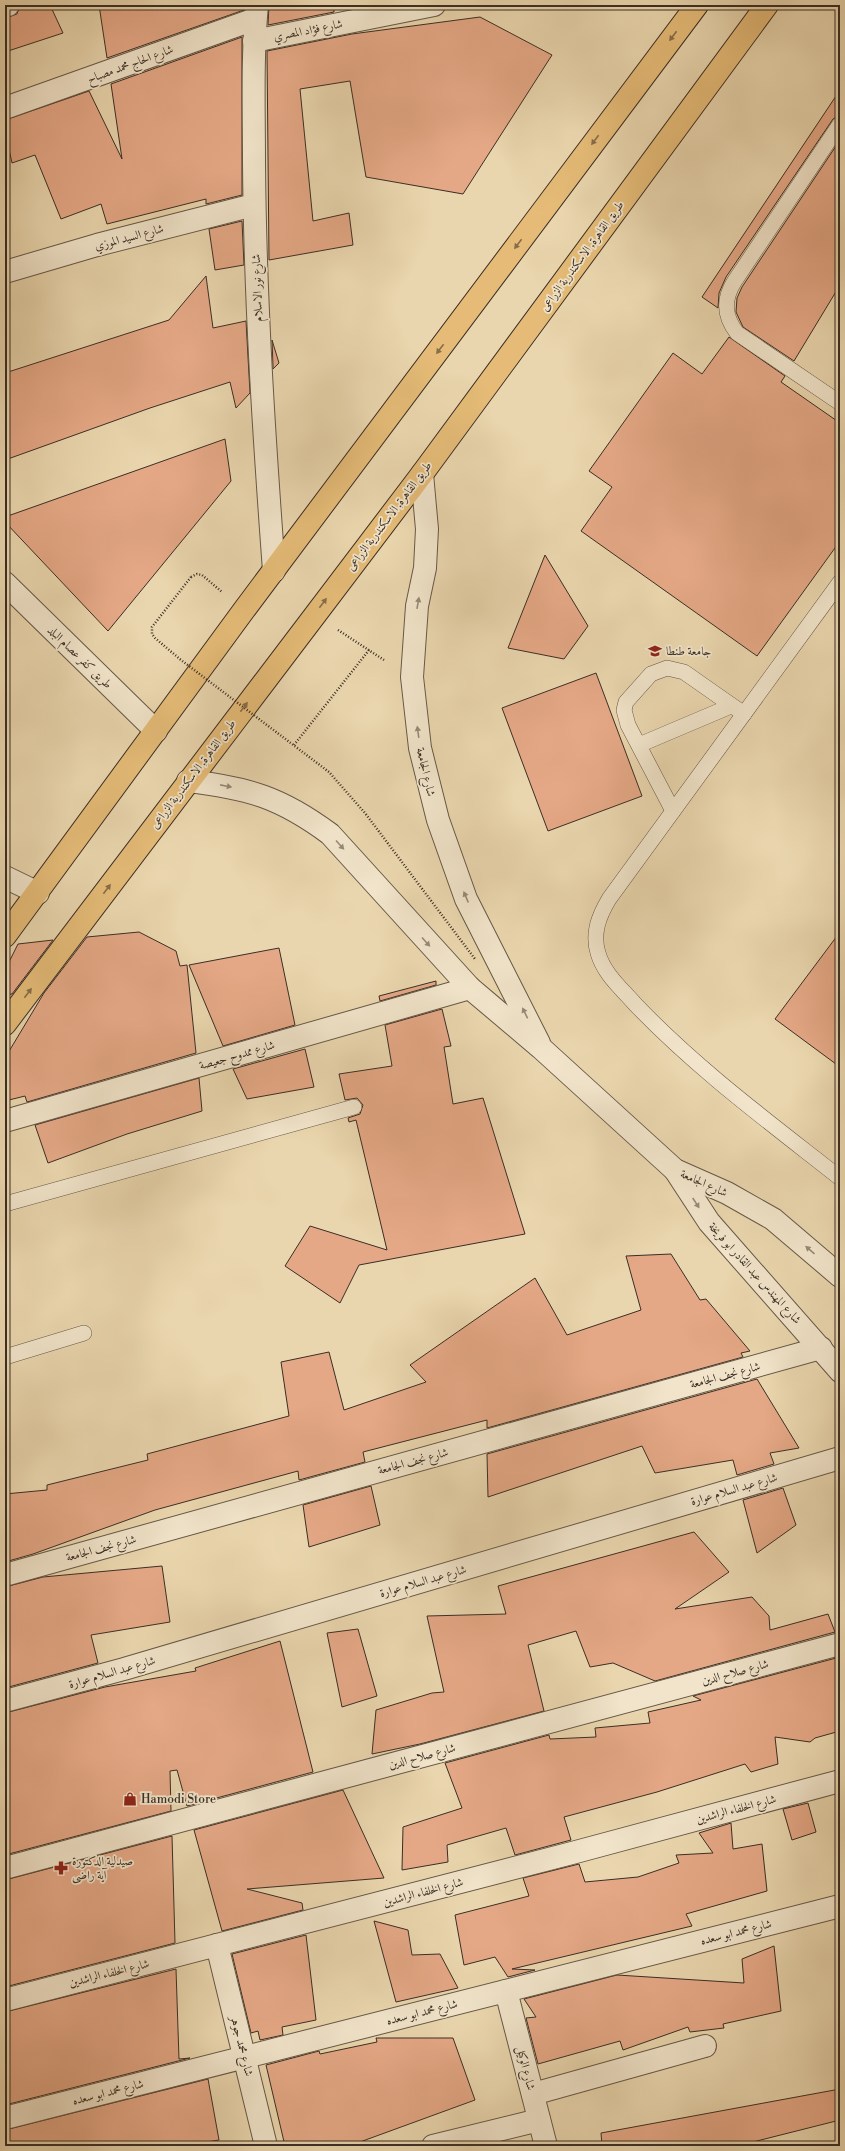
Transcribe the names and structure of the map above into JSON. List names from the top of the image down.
{
  "streets": {
    "highway": ["طريق القاهرة, الاسكندرية الزراعى"],
    "street": [
      "شارع فؤاد المصري",
      "شارع الحاج محمد مصباح",
      "شارع السيد الموزي",
      "شارع نور الاسلام",
      "طريق كفر عصام البلد",
      "شارع الجامعة",
      "شارع ممدوح جعيصة",
      "شارع المهندس عبد القادر ابو فريخة",
      "شارع نجف الجامعة",
      "شارع عبد السلام عوارة",
      "شارع صلاح الدين",
      "شارع الخلفاء الراشدين",
      "شارع محمد ابو سعده",
      "شارع محمد جوهر",
      "شارع الوكيل"
    ]
  },
  "crossings": [
    ["شارع فؤاد المصري", "شارع نور الاسلام"],
    ["شارع الحاج محمد مصباح", "شارع نور الاسلام"],
    ["شارع السيد الموزي", "شارع نور الاسلام"],
    ["طريق القاهرة, الاسكندرية الزراعى", "شارع الجامعة"],
    ["شارع الجامعة", "شارع ممدوح جعيصة"],
    ["شارع الجامعة", "شارع المهندس عبد القادر ابو فريخة"],
    ["شارع المهندس عبد القادر ابو فريخة", "شارع نجف الجامعة"],
    ["شارع الخلفاء الراشدين", "شارع محمد جوهر"],
    ["شارع محمد ابو سعده", "شارع محمد جوهر"],
    ["شارع محمد ابو سعده", "شارع الوكيل"]
  ],
  "one_way": ["شارع المهندس عبد القادر ابو فريخة"],
  "places": {
    "school or university": ["جامعة طنطا"],
    "shop": ["Hamodi Store"],
    "pharmacy": ["صيدلية الدكتورة آية راضى"]
  }
}
